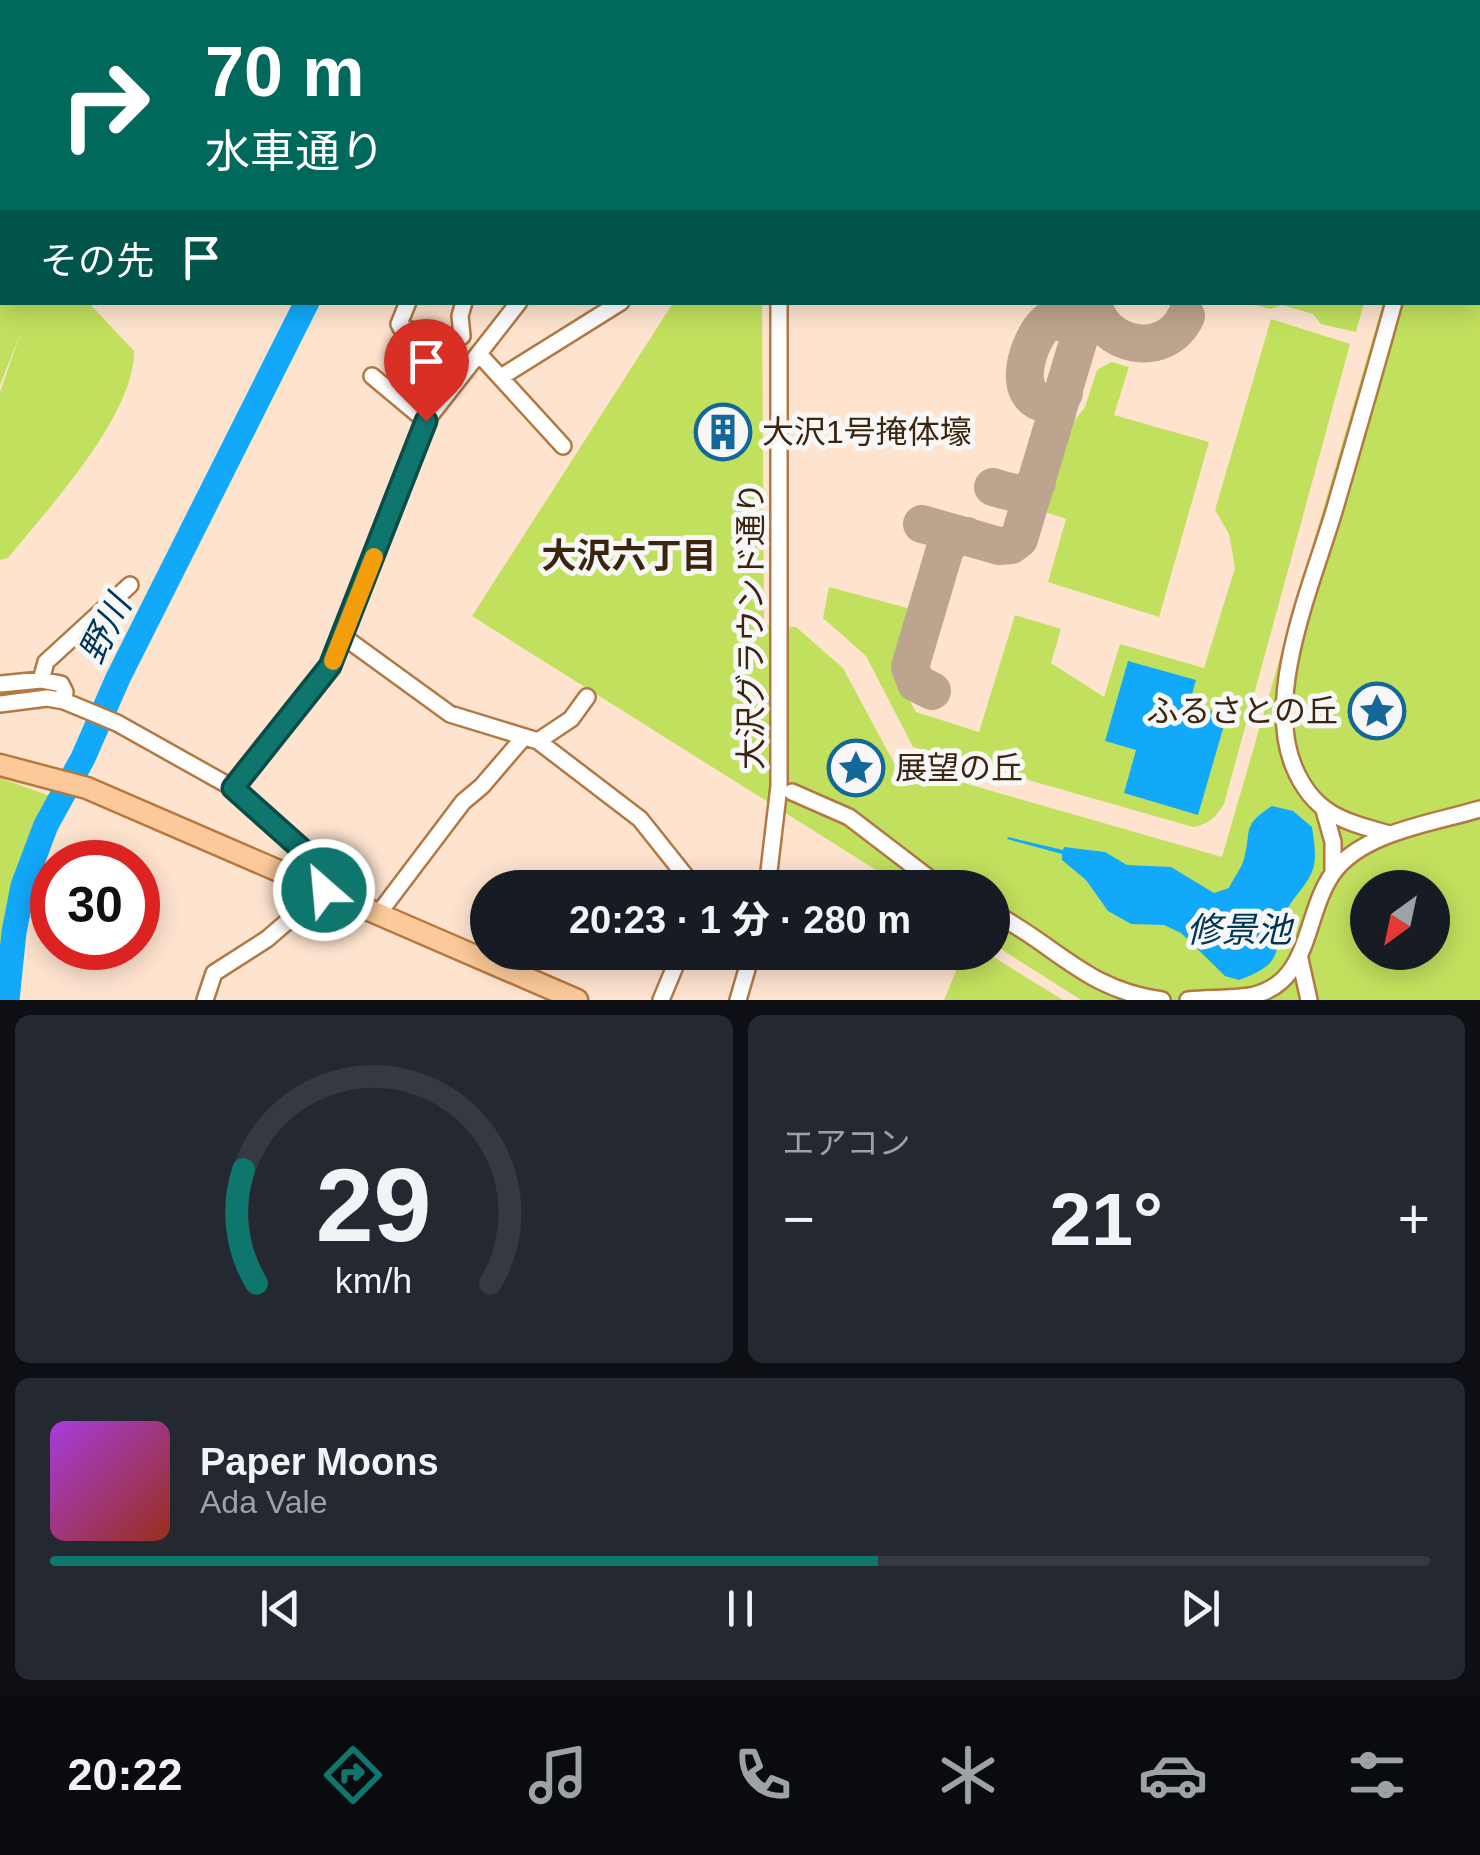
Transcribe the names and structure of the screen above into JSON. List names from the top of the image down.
{
  "streets": {
    "street": ["大沢グラウンド通り"]
  },
  "districts": ["大沢六丁目"],
  "water": ["野川", "修景池"],
  "places": {
    "building": ["大沢1号掩体壕"],
    "place": ["ふるさとの丘", "展望の丘"]
  },
  "north": "bottom left",
  "page": {
    "turn": ["70 m", "水車通り"],
    "then": "その先",
    "limit": "30",
    "trip": "20:23 · 1 分 · 280 m",
    "tile": "エアコン",
    "heat": ["−", "21°", "+"],
    "song": ["Paper Moons", "Ada Vale"],
    "tabs": "20:22",
    "gauge": ["29", "km/h"]
  }
}
